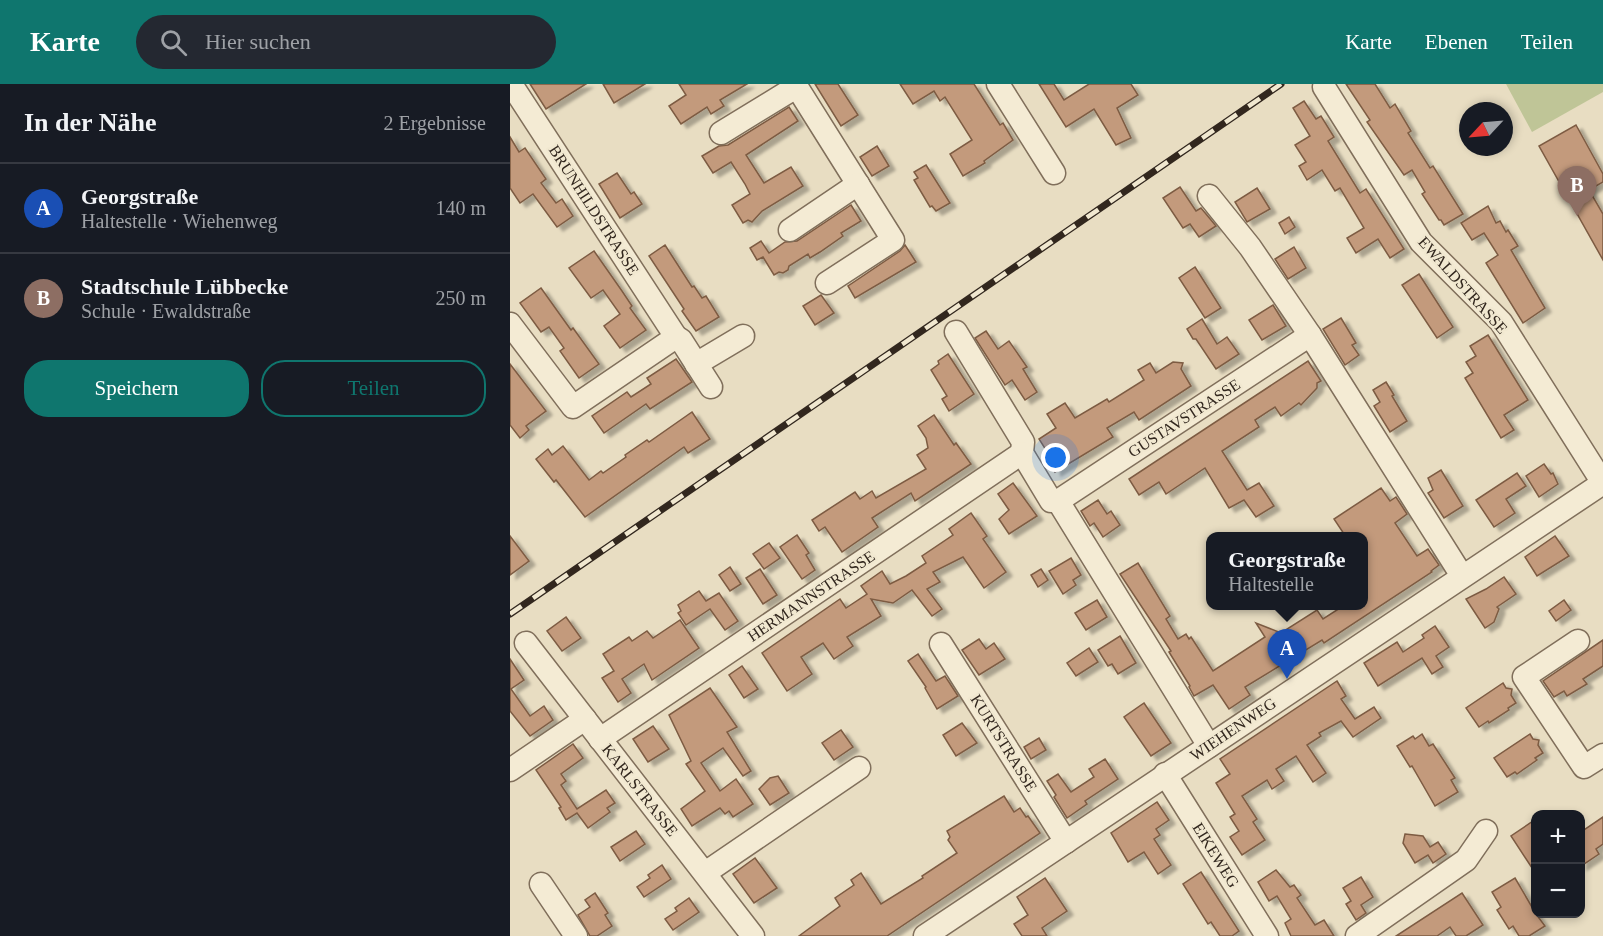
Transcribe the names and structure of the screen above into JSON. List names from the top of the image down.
{
  "streets": {
    "street": [
      "BRUNHILDSTRASSE",
      "EWALDSTRASSE",
      "GUSTAVSTRASSE",
      "HERMANNSTRASSE",
      "WIEHENWEG",
      "KURTSTRASSE",
      "KARLSTRASSE",
      "EIKEWEG"
    ]
  },
  "crossings": [
    ["EWALDSTRASSE", "WIEHENWEG"],
    ["HERMANNSTRASSE", "KARLSTRASSE"],
    ["WIEHENWEG", "KURTSTRASSE"],
    ["WIEHENWEG", "EIKEWEG"]
  ],
  "north": "bottom left",
  "page": {
    "header": "Karte",
    "search": "Hier suchen",
    "nav": ["Karte", "Ebenen", "Teilen"],
    "heading": ["In der Nähe", "2 Ergebnisse"],
    "list": [
      {
        "mark": "A",
        "name": "Georgstraße",
        "note": "Haltestelle · Wiehenweg",
        "value": "140 m"
      },
      {
        "mark": "B",
        "name": "Stadtschule Lübbecke",
        "note": "Schule · Ewaldstraße",
        "value": "250 m"
      }
    ],
    "pins": ["B", "A"],
    "buttons": ["Speichern", "Teilen"],
    "popup": ["Georgstraße", "Haltestelle"],
    "map_buttons": ["+", "−"]
  }
}
